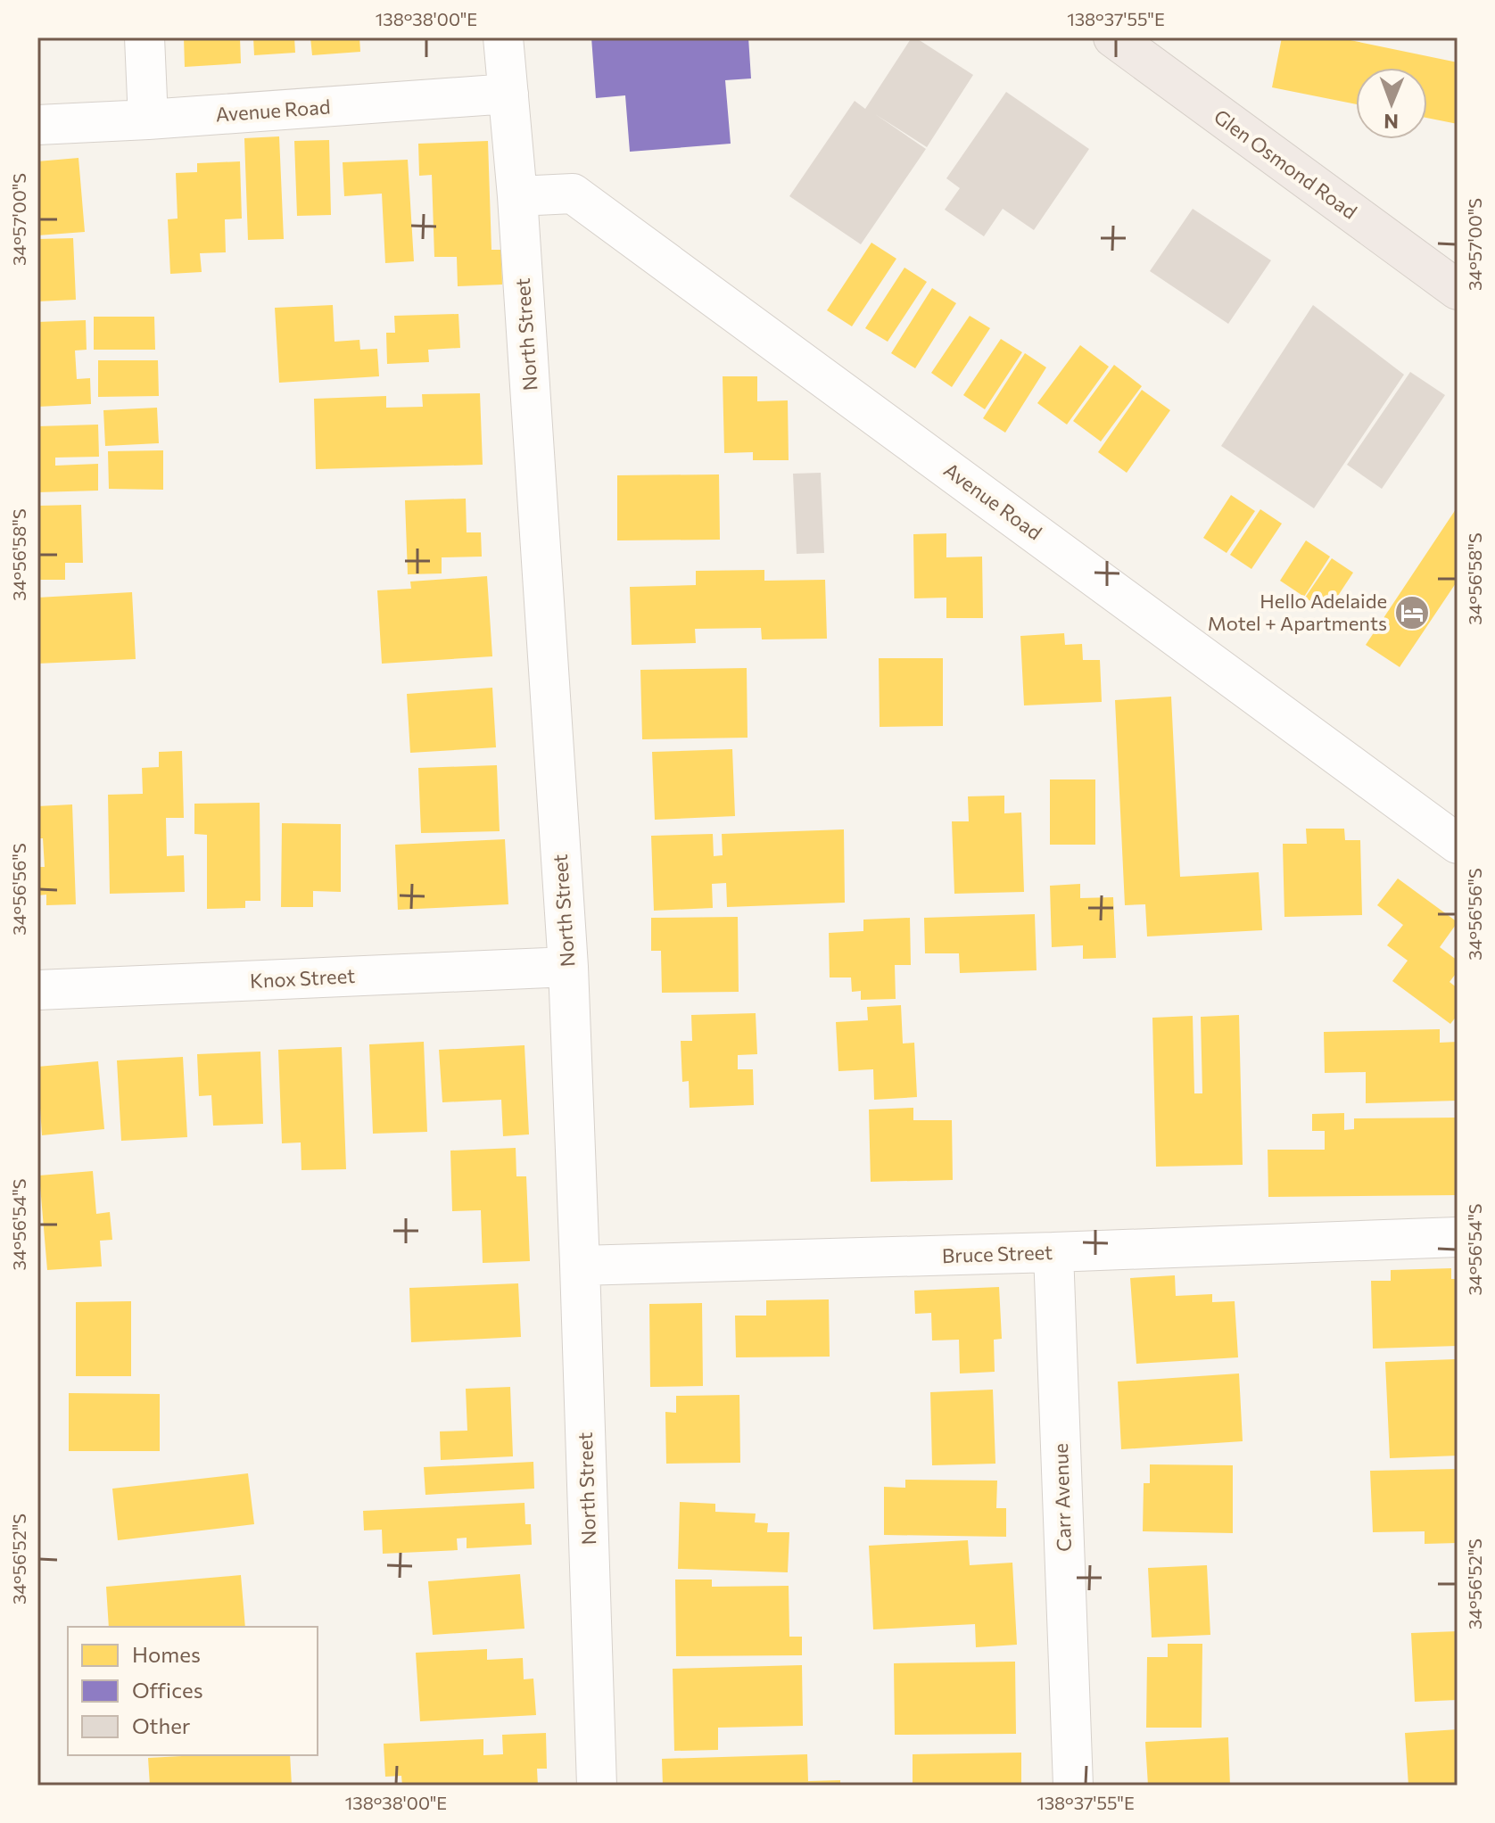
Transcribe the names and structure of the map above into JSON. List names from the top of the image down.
{
  "streets": {
    "highway": ["Glen Osmond Road"],
    "street": [
      "Avenue Road",
      "North Street",
      "Knox Street",
      "Bruce Street",
      "Carr Avenue"
    ]
  },
  "crossings": [
    ["Avenue Road", "North Street"],
    ["North Street", "Knox Street"],
    ["North Street", "Bruce Street"],
    ["Bruce Street", "Carr Avenue"]
  ],
  "places": {
    "hotel": ["Hello Adelaide Motel + Apartments"]
  },
  "legend": ["Homes", "Offices", "Other"],
  "north": "bottom",
  "coordinates": [
    "138°38'00\"E",
    "138°37'55\"E",
    "34°57'00\"S",
    "34°56'58\"S",
    "34°56'56\"S",
    "34°56'54\"S",
    "34°56'52\"S"
  ]
}
